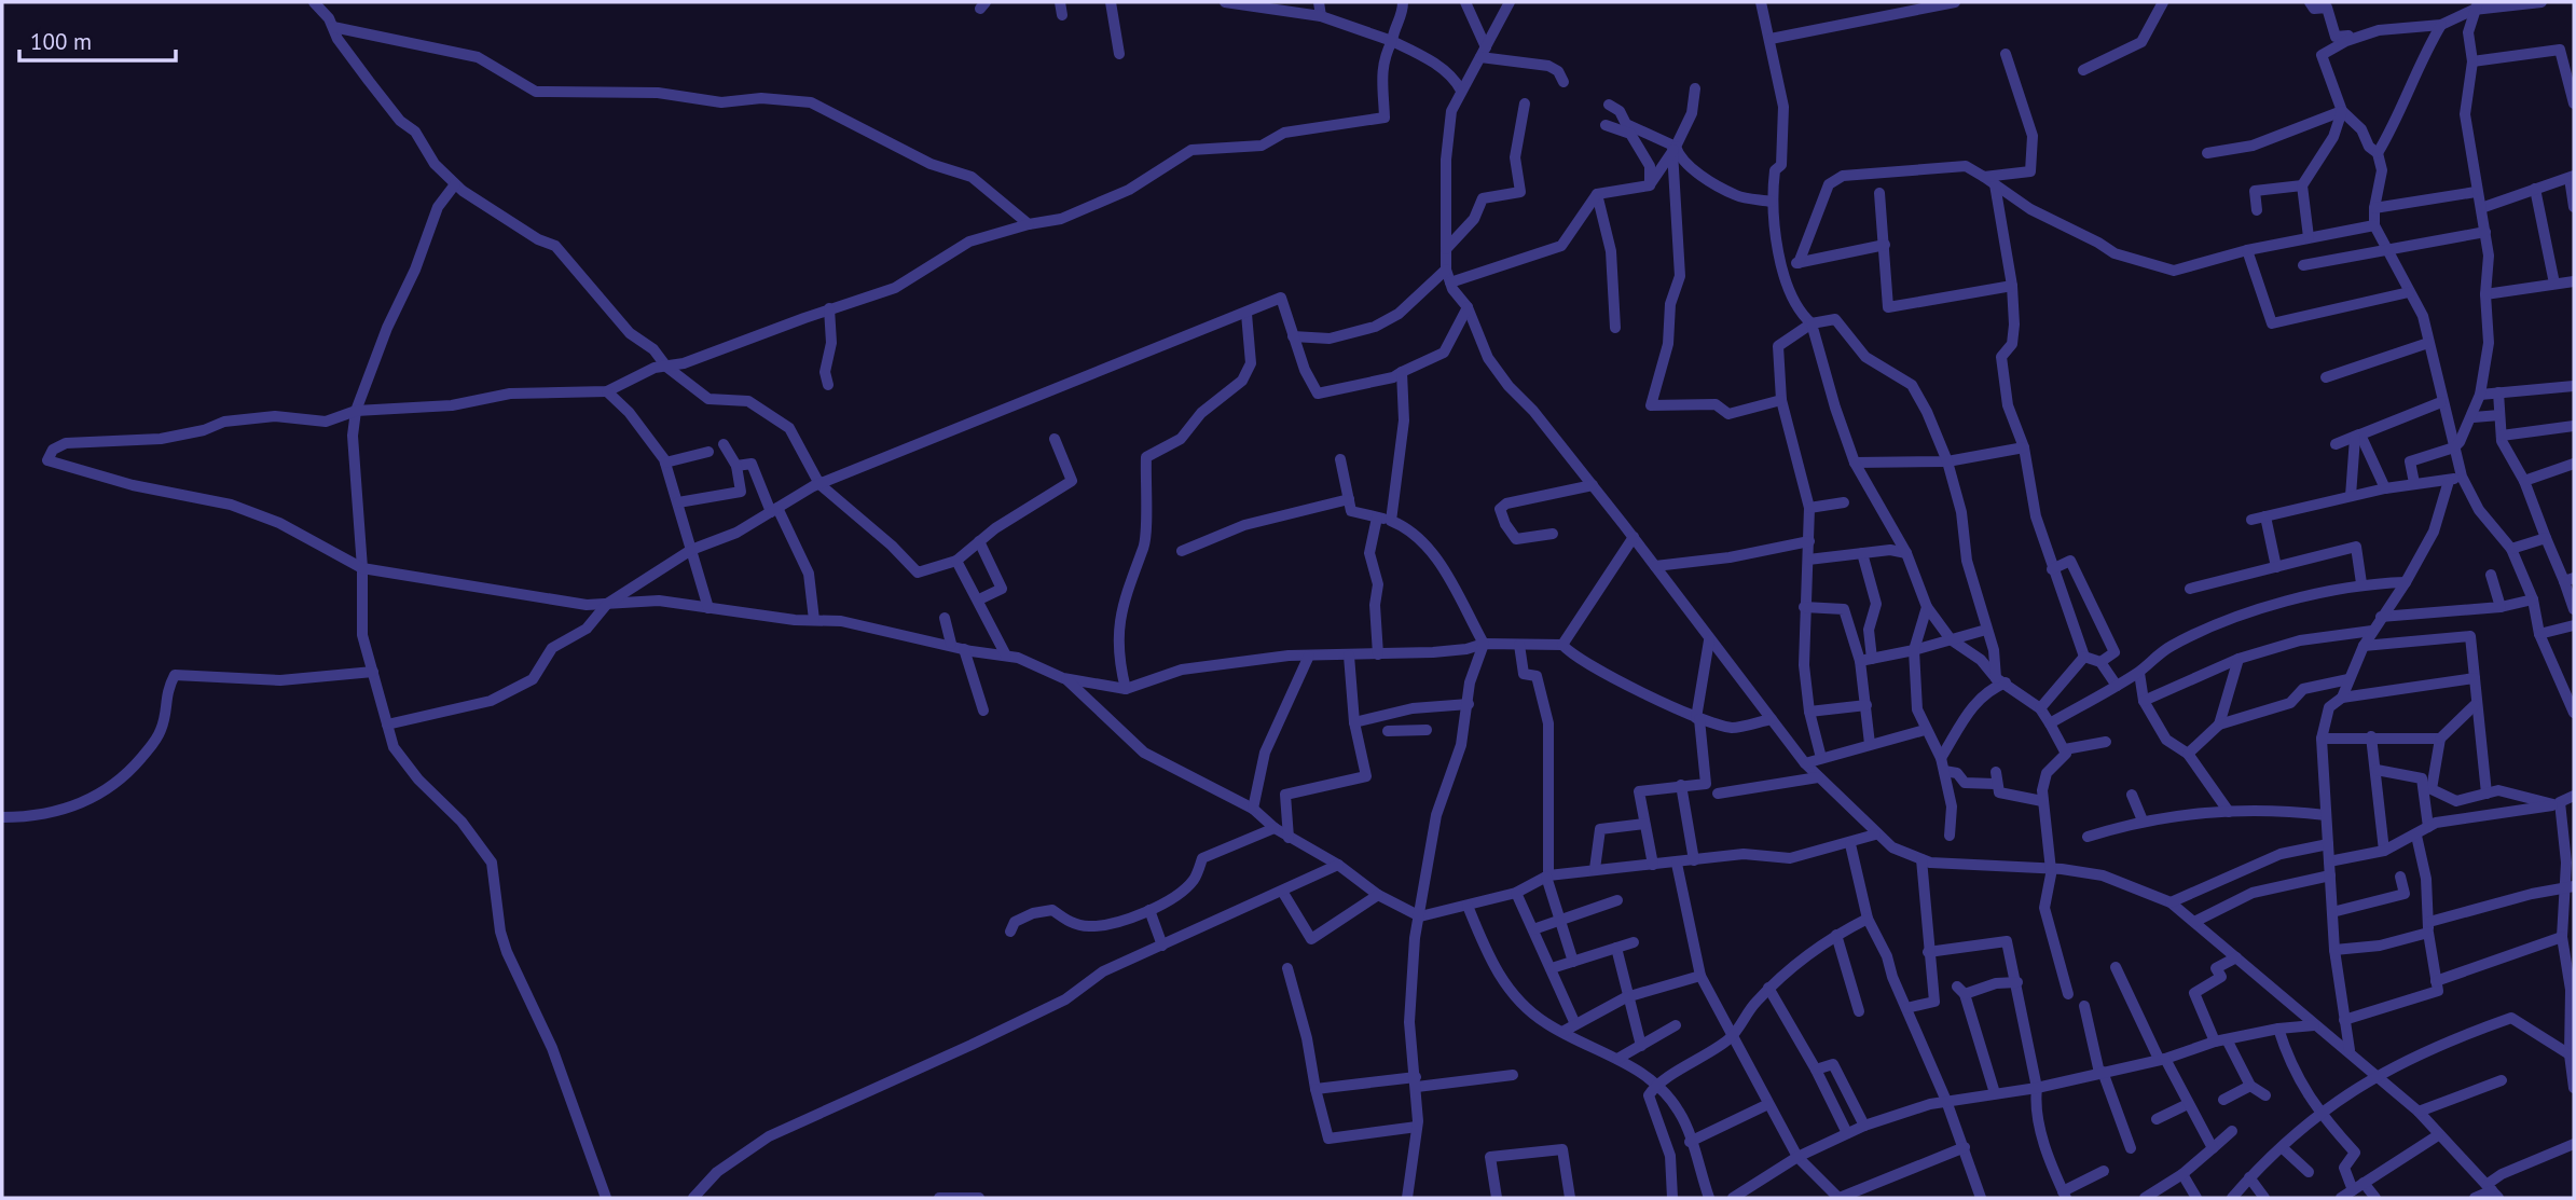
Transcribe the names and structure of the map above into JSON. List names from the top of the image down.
{
  "scale_bar": "100 m"
}
